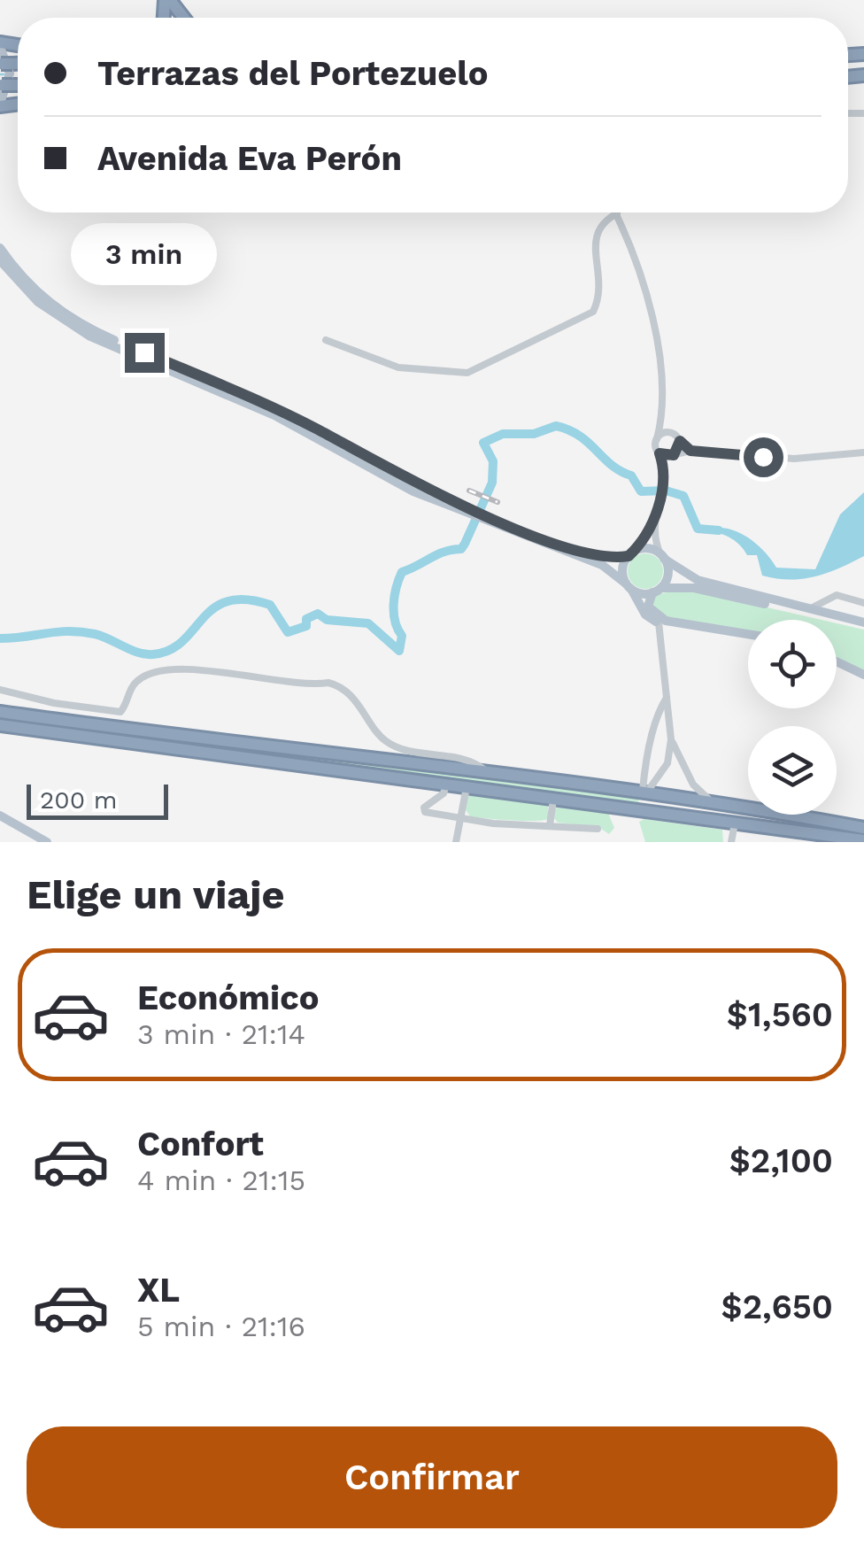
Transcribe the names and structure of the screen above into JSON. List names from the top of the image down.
{
  "scale_bar": "200 m",
  "page": {
    "banner": ["Terrazas del Portezuelo", "Avenida Eva Perón"],
    "bubble": "3 min",
    "scale": "200 m",
    "heading": "Elige un viaje",
    "list": [
      {
        "name": "Económico",
        "note": "3 min · 21:14",
        "value": "$1,560"
      },
      {
        "name": "Confort",
        "note": "4 min · 21:15",
        "value": "$2,100"
      },
      {
        "name": "XL",
        "note": "5 min · 21:16",
        "value": "$2,650"
      }
    ],
    "buttons": "Confirmar"
  }
}
